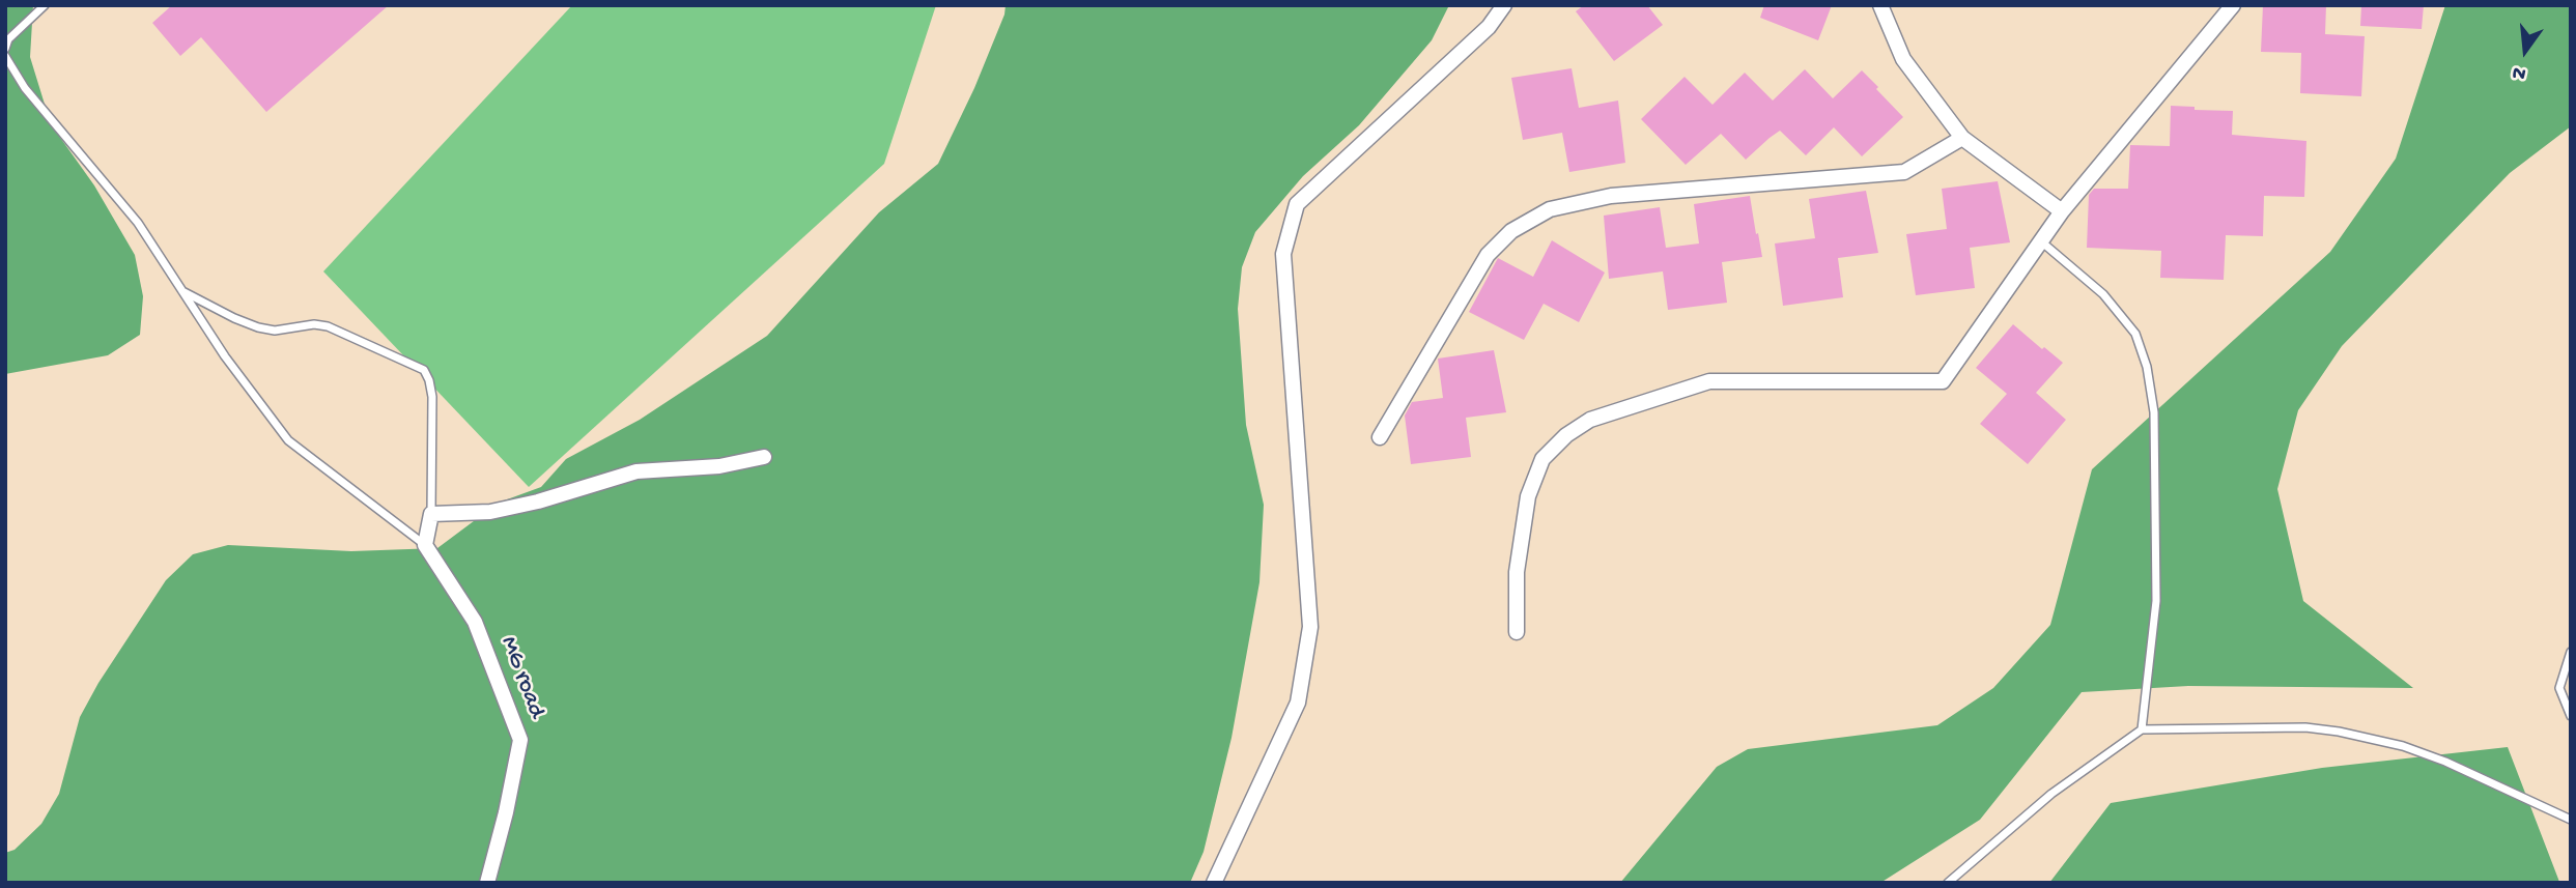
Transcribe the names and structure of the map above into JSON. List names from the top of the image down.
{
  "streets": {
    "street": ["MG road"]
  },
  "north": "bottom"
}
